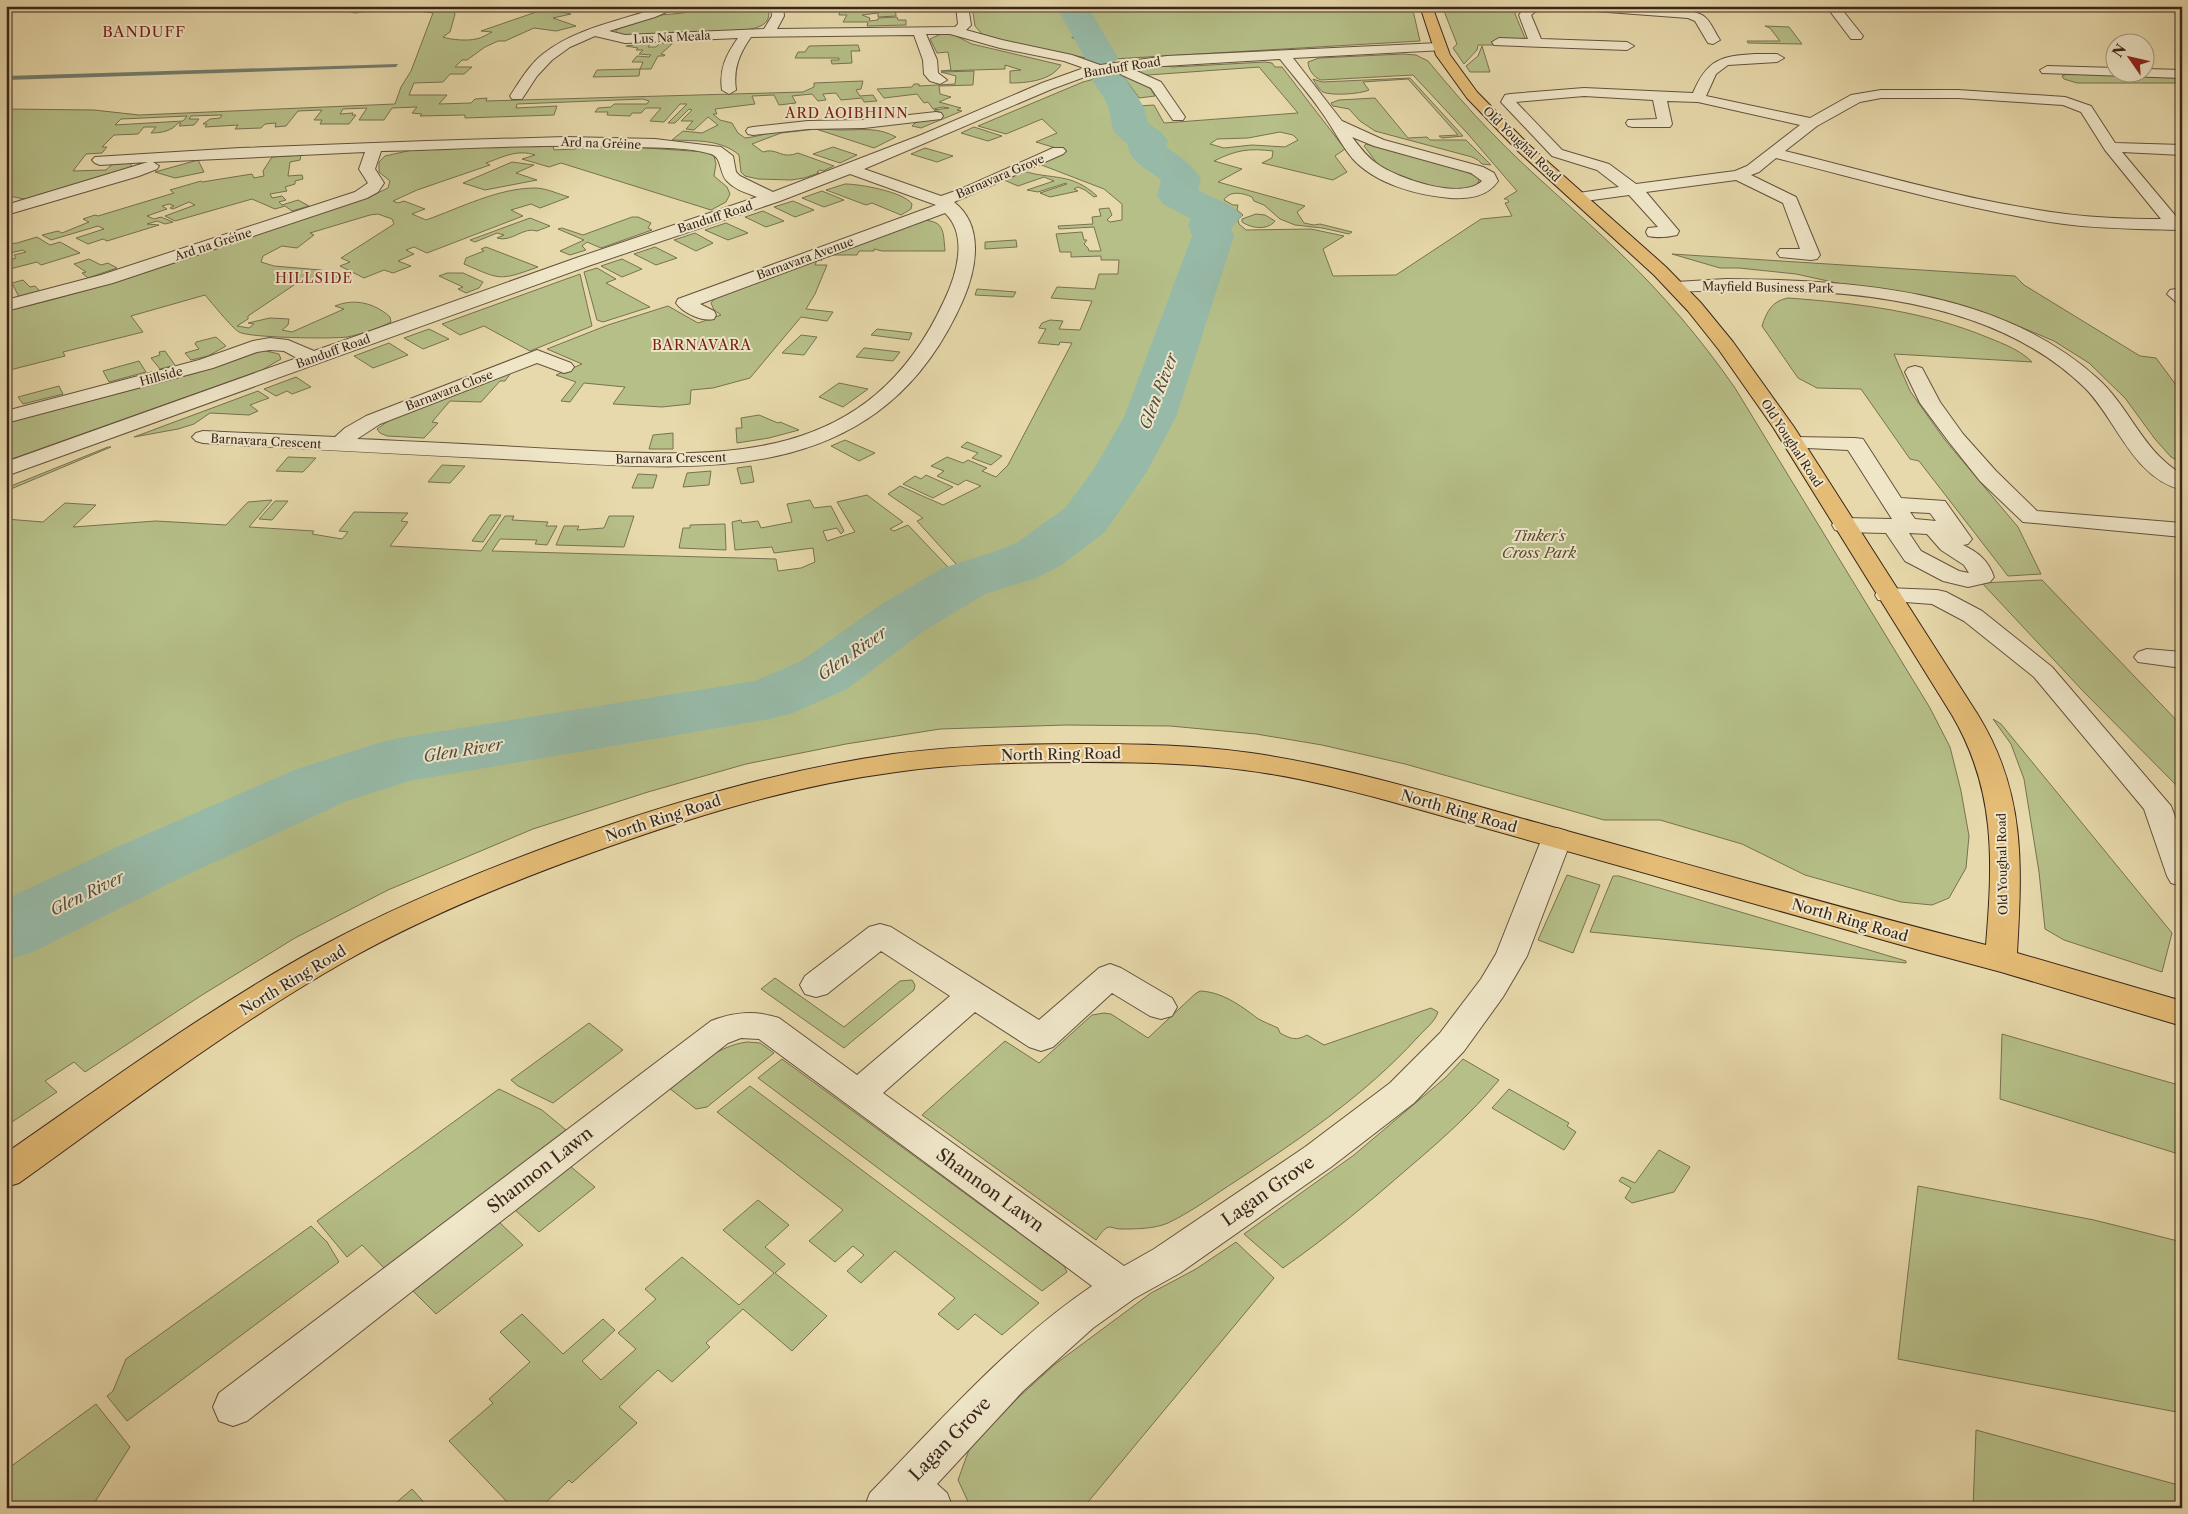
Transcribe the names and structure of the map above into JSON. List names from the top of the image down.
{
  "streets": {
    "main road": ["Old Youghal Road", "North Ring Road"],
    "street": [
      "Lus Na Meala",
      "Banduff Road",
      "Ard na Gréine",
      "Barnavara Grove",
      "Barnavara Avenue",
      "Mayfield Business Park",
      "Hillside",
      "Barnavara Close",
      "Barnavara Crescent",
      "Shannon Lawn",
      "Lagan Grove"
    ]
  },
  "crossings": [
    ["Lus Na Meala", "Banduff Road"],
    ["Banduff Road", "Ard na Gréine"],
    ["Banduff Road", "Old Youghal Road"],
    ["Banduff Road", "Hillside"],
    ["Old Youghal Road", "Mayfield Business Park"],
    ["Old Youghal Road", "North Ring Road"],
    ["Barnavara Grove", "Barnavara Avenue"],
    ["Barnavara Grove", "Barnavara Crescent"],
    ["Barnavara Avenue", "Barnavara Crescent"],
    ["Barnavara Close", "Barnavara Crescent"],
    ["North Ring Road", "Lagan Grove"],
    ["Shannon Lawn", "Lagan Grove"]
  ],
  "districts": [
    "BANDUFF",
    "ARD AOIBHINN",
    "HILLSIDE",
    "BARNAVARA"
  ],
  "water": ["Glen River"],
  "parks": ["Tinker's Cross Park"],
  "north": "top left"
}
